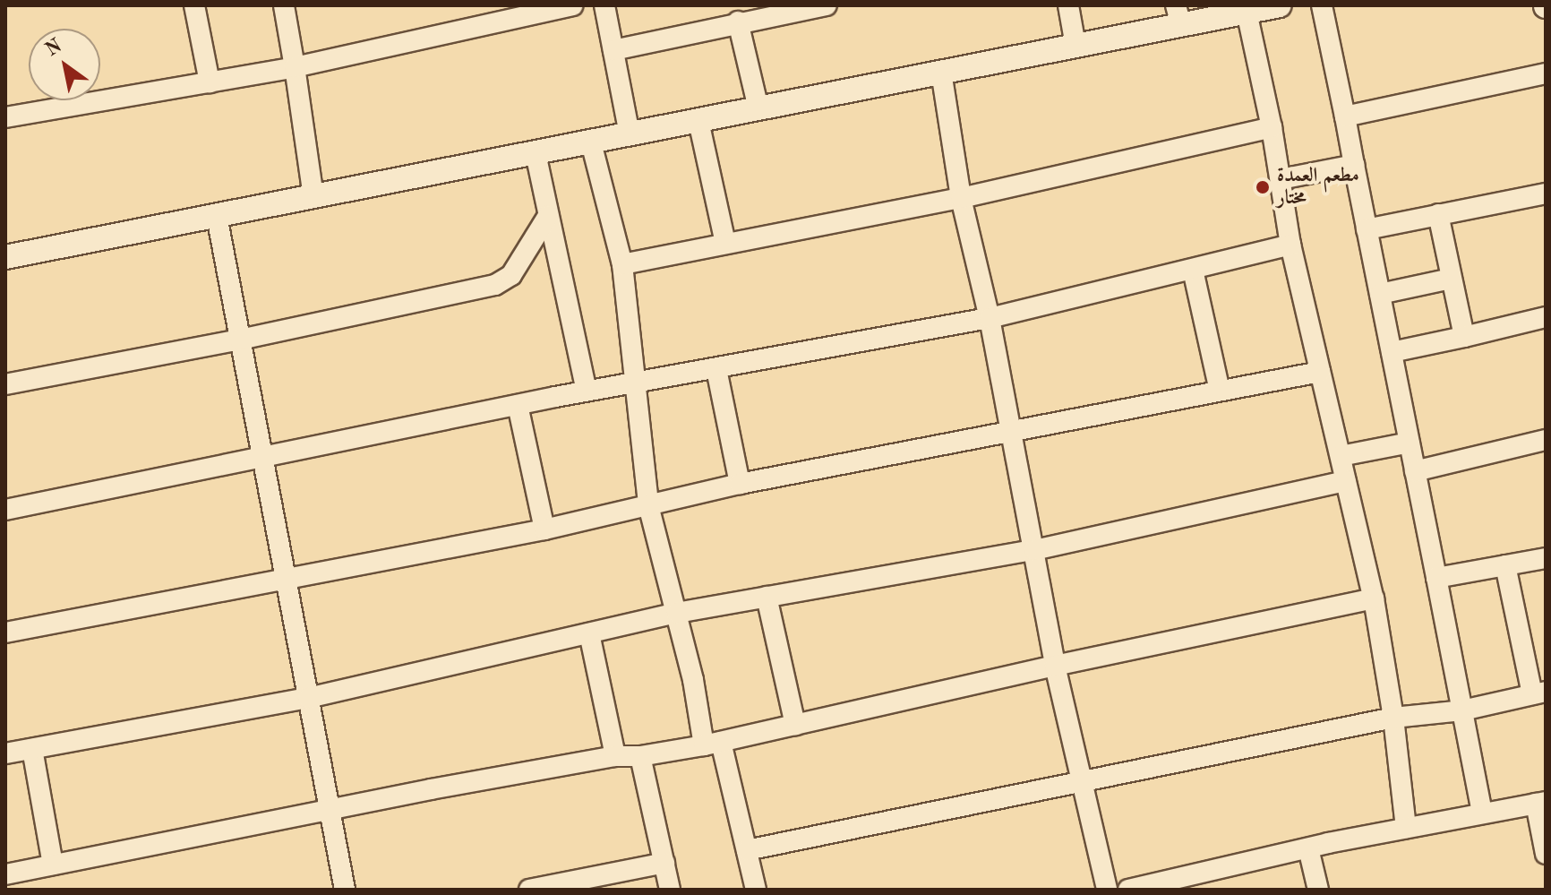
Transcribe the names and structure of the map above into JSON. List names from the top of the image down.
{
  "places": ["مطعم العمدة مختار"],
  "north": "top left"
}
